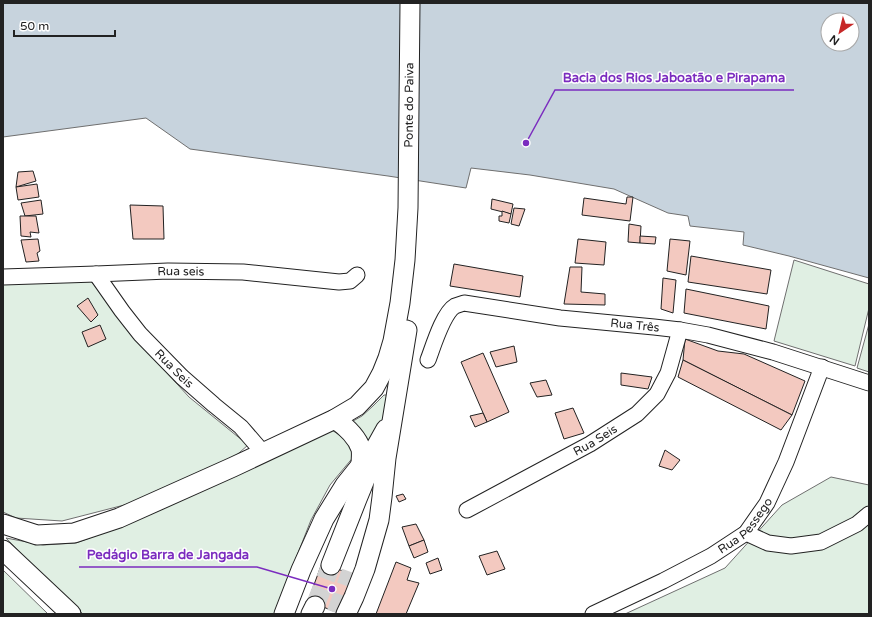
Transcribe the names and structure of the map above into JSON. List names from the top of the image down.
{
  "streets": {
    "main road": ["Ponte do Paiva"],
    "street": [
      "Rua seis",
      "Rua Três",
      "Rua Seis",
      "Rua Pessego"
    ]
  },
  "crossings": [
    ["Rua seis", "Rua Seis"],
    ["Rua Três", "Rua Seis"],
    ["Rua Três", "Rua Pessego"]
  ],
  "places": ["Bacia dos Rios Jaboatão e Pirapama", "Pedágio Barra de Jangada"],
  "scale_bar": "50 m",
  "north": "bottom left"
}
